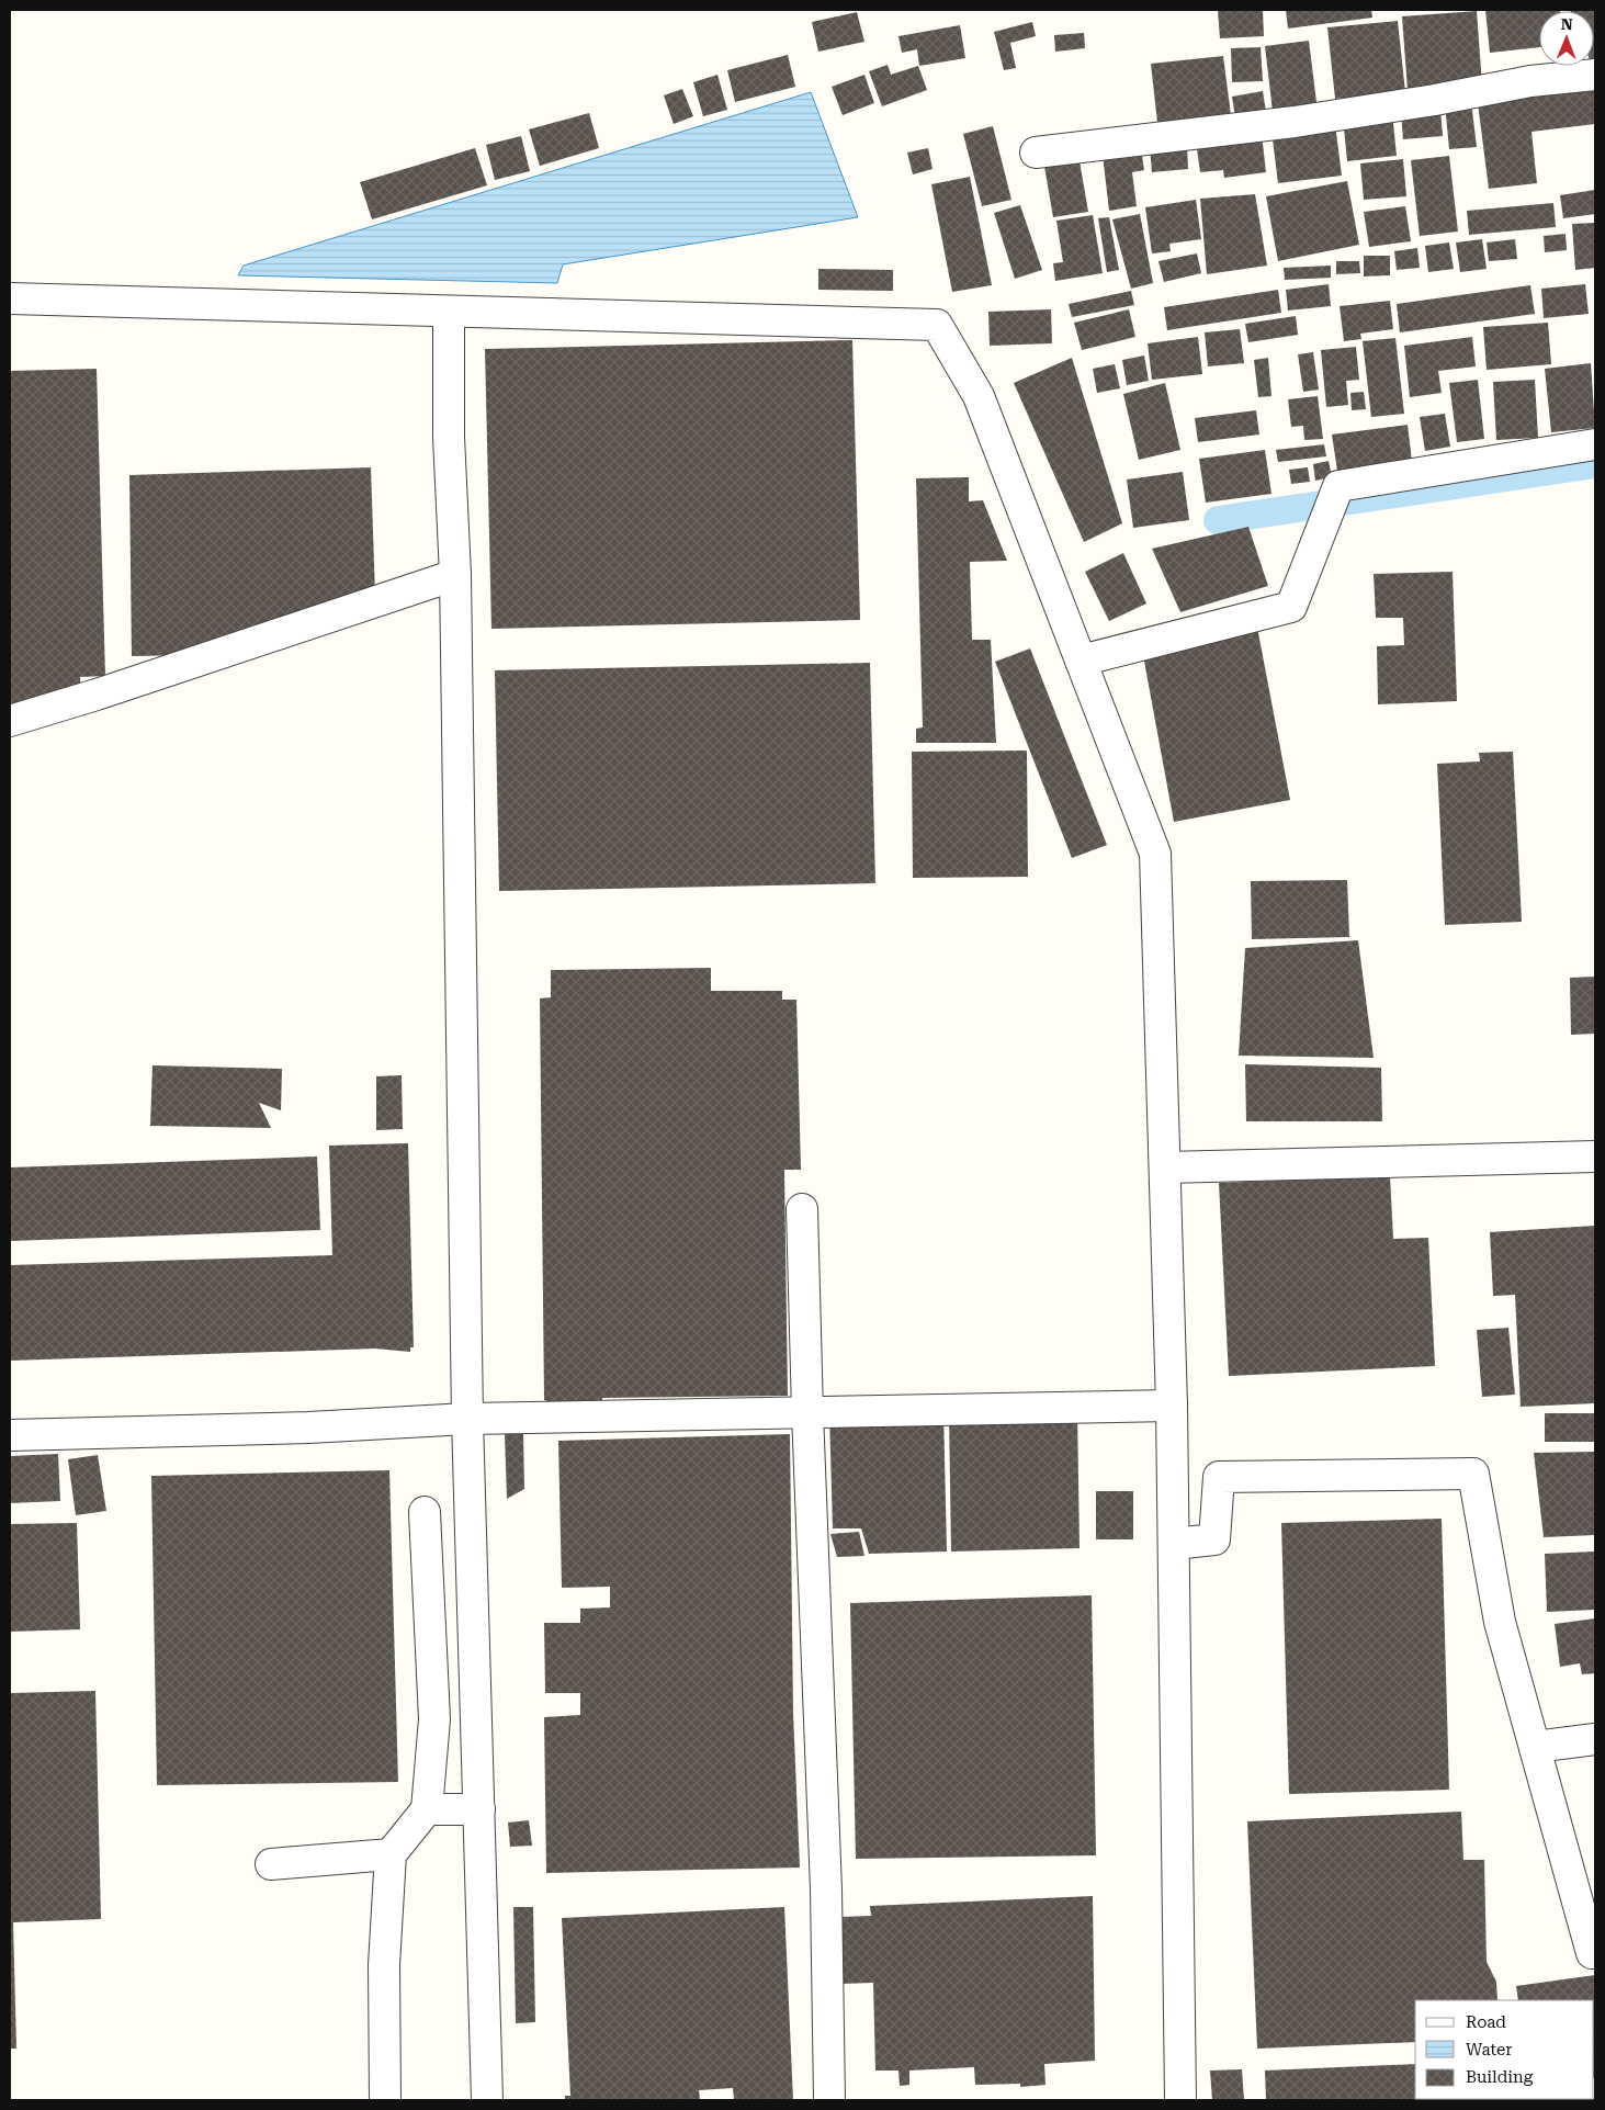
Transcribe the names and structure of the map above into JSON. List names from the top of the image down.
{
  "legend": ["Road", "Water", "Building"],
  "north": "top"
}
